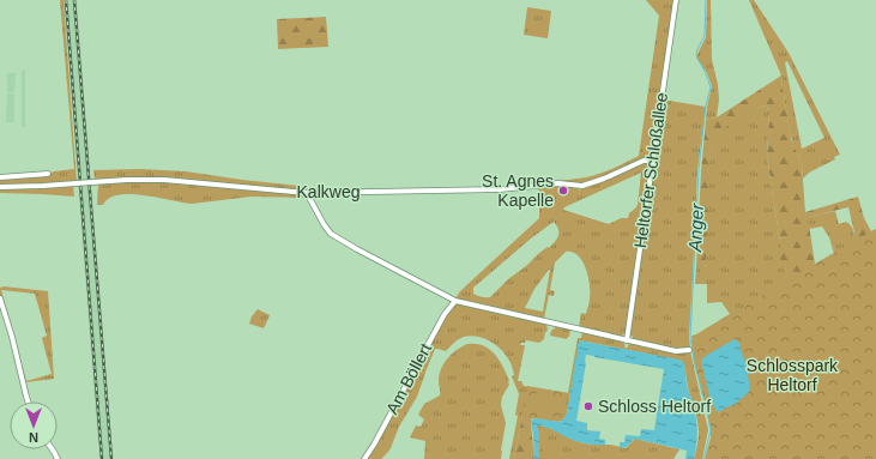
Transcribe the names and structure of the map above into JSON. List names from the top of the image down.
{
  "streets": {
    "street": ["Heltorfer Schloßallee", "Kalkweg", "Am Böllert"]
  },
  "crossings": [
    ["Heltorfer Schloßallee", "Kalkweg"]
  ],
  "water": ["Anger"],
  "parks": ["Schlosspark Heltorf"],
  "places": ["St. Agnes Kapelle", "Schloss Heltorf"],
  "north": "bottom"
}
